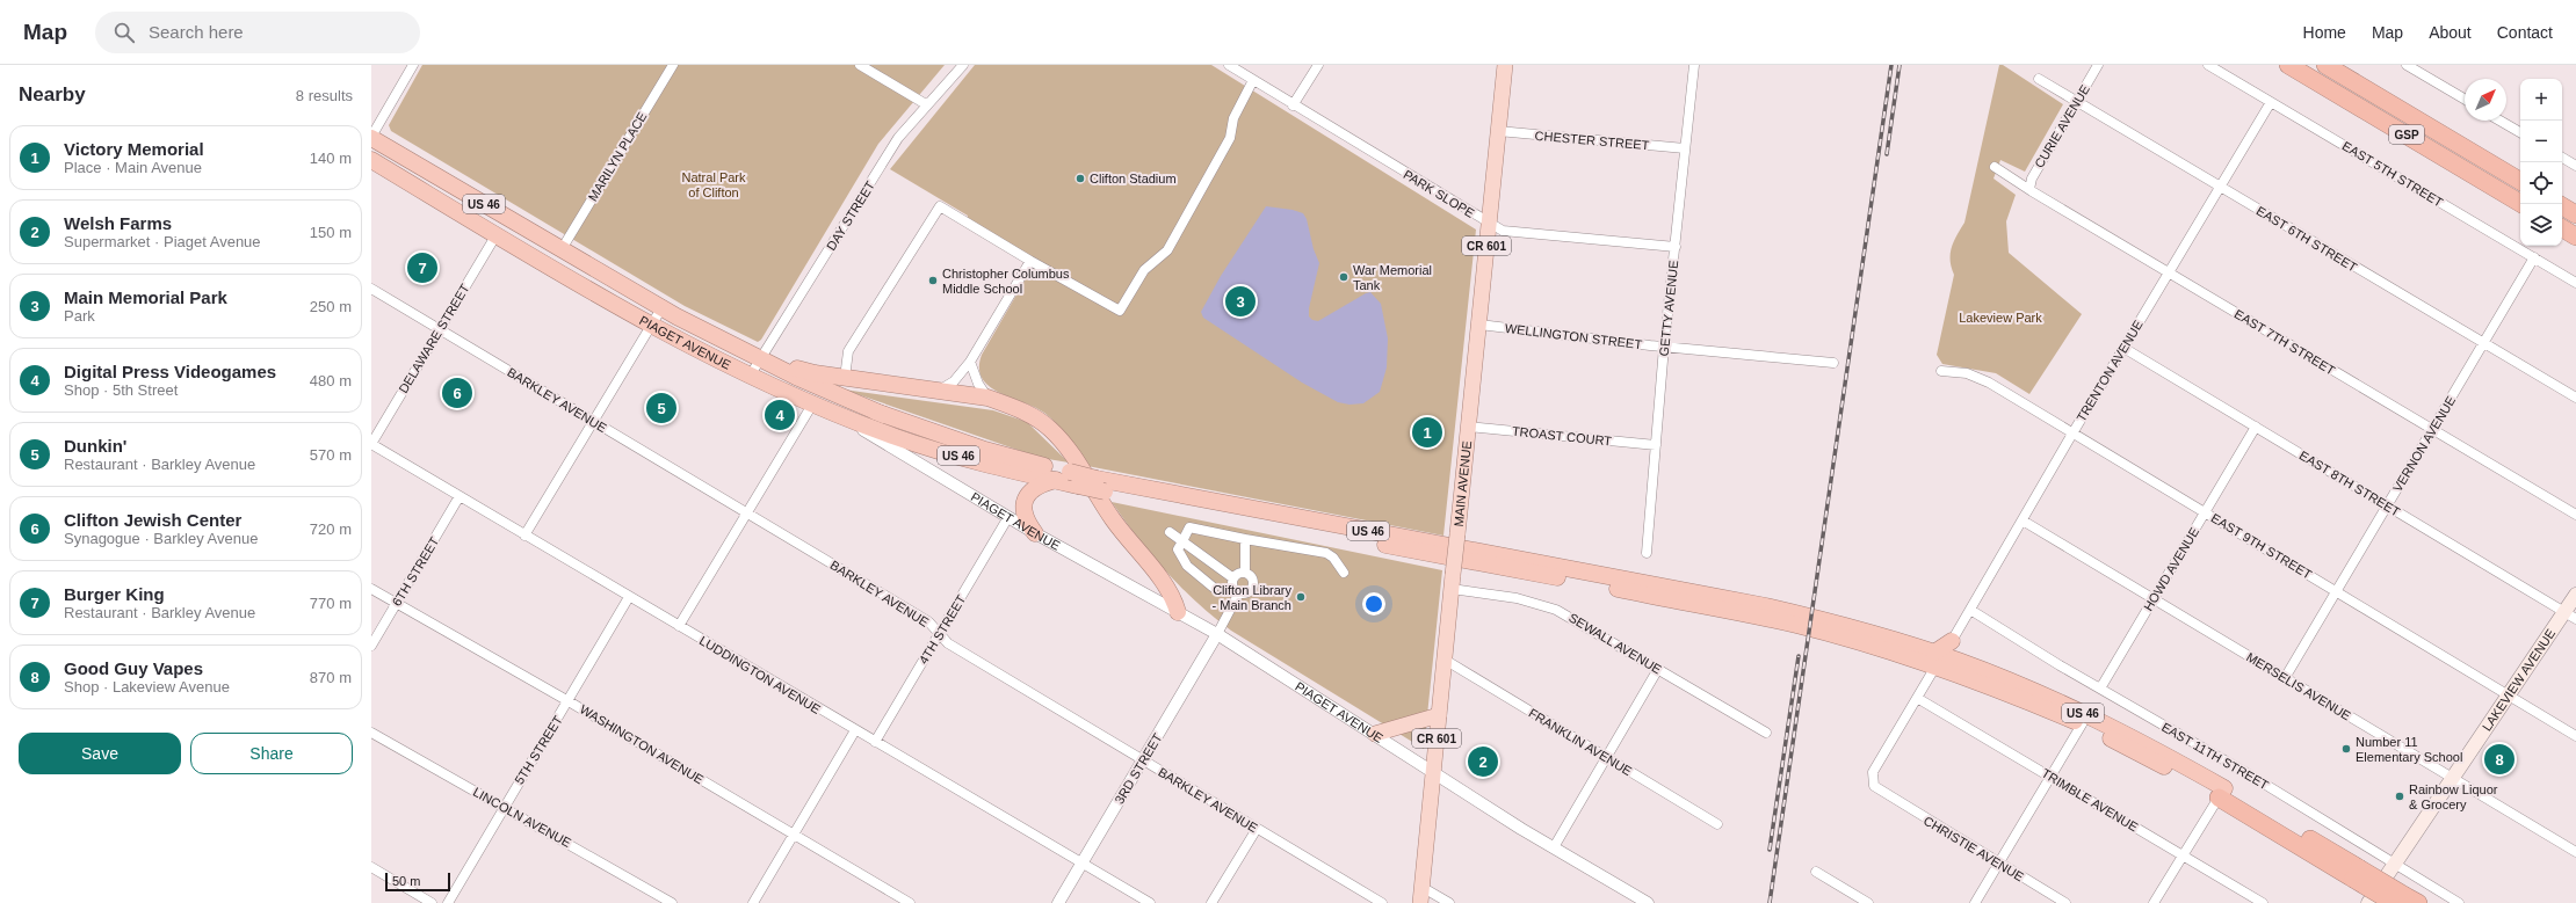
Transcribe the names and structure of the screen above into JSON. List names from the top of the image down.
{
  "streets": {
    "highway": ["GSP", "US 46", "PIAGET AVENUE"],
    "main road": ["CR 601", "MAIN AVENUE", "LAKEVIEW AVENUE"],
    "street": [
      "CURIE AVENUE",
      "CHESTER STREET",
      "MARILYN PLACE",
      "EAST 5TH STREET",
      "PARK SLOPE",
      "DAY STREET",
      "EAST 6TH STREET",
      "GETTY AVENUE",
      "WELLINGTON STREET",
      "DELAWARE STREET",
      "EAST 7TH STREET",
      "TRENTON AVENUE",
      "BARKLEY AVENUE",
      "TROAST COURT",
      "VERNON AVENUE",
      "EAST 8TH STREET",
      "EAST 9TH STREET",
      "HOWD AVENUE",
      "6TH STREET",
      "4TH STREET",
      "SEWALL AVENUE",
      "LUDDINGTON AVENUE",
      "MERSELIS AVENUE",
      "FRANKLIN AVENUE",
      "WASHINGTON AVENUE",
      "5TH STREET",
      "EAST 11TH STREET",
      "3RD STREET",
      "TRIMBLE AVENUE",
      "LINCOLN AVENUE",
      "CHRISTIE AVENUE"
    ]
  },
  "crossings": [
    ["CURIE AVENUE", "EAST 6TH STREET"],
    ["CURIE AVENUE", "EAST 7TH STREET"],
    ["CHESTER STREET", "GETTY AVENUE"],
    ["CHESTER STREET", "MAIN AVENUE"],
    ["MARILYN PLACE", "PIAGET AVENUE"],
    ["EAST 5TH STREET", "TRENTON AVENUE"],
    ["EAST 5TH STREET", "VERNON AVENUE"],
    ["PARK SLOPE", "GETTY AVENUE"],
    ["PARK SLOPE", "MAIN AVENUE"],
    ["US 46", "PIAGET AVENUE"],
    ["DAY STREET", "PIAGET AVENUE"],
    ["EAST 6TH STREET", "TRENTON AVENUE"],
    ["EAST 6TH STREET", "VERNON AVENUE"],
    ["GETTY AVENUE", "WELLINGTON STREET"],
    ["GETTY AVENUE", "TROAST COURT"],
    ["WELLINGTON STREET", "MAIN AVENUE"],
    ["DELAWARE STREET", "PIAGET AVENUE"],
    ["DELAWARE STREET", "BARKLEY AVENUE"],
    ["DELAWARE STREET", "LUDDINGTON AVENUE"],
    ["PIAGET AVENUE", "MAIN AVENUE"],
    ["PIAGET AVENUE", "4TH STREET"],
    ["PIAGET AVENUE", "3RD STREET"],
    ["EAST 7TH STREET", "TRENTON AVENUE"],
    ["EAST 7TH STREET", "VERNON AVENUE"],
    ["TRENTON AVENUE", "EAST 8TH STREET"],
    ["TRENTON AVENUE", "EAST 9TH STREET"],
    ["TRENTON AVENUE", "MERSELIS AVENUE"],
    ["TRENTON AVENUE", "EAST 11TH STREET"],
    ["BARKLEY AVENUE", "4TH STREET"],
    ["BARKLEY AVENUE", "3RD STREET"],
    ["TROAST COURT", "MAIN AVENUE"],
    ["VERNON AVENUE", "EAST 8TH STREET"],
    ["VERNON AVENUE", "EAST 9TH STREET"],
    ["VERNON AVENUE", "MERSELIS AVENUE"],
    ["EAST 8TH STREET", "HOWD AVENUE"],
    ["EAST 8TH STREET", "LAKEVIEW AVENUE"],
    ["MAIN AVENUE", "SEWALL AVENUE"],
    ["MAIN AVENUE", "FRANKLIN AVENUE"],
    ["EAST 9TH STREET", "HOWD AVENUE"],
    ["EAST 9TH STREET", "LAKEVIEW AVENUE"],
    ["HOWD AVENUE", "MERSELIS AVENUE"],
    ["HOWD AVENUE", "EAST 11TH STREET"],
    ["6TH STREET", "LUDDINGTON AVENUE"],
    ["6TH STREET", "WASHINGTON AVENUE"],
    ["4TH STREET", "LUDDINGTON AVENUE"],
    ["LUDDINGTON AVENUE", "5TH STREET"],
    ["LUDDINGTON AVENUE", "3RD STREET"],
    ["LAKEVIEW AVENUE", "MERSELIS AVENUE"],
    ["LAKEVIEW AVENUE", "EAST 11TH STREET"],
    ["WASHINGTON AVENUE", "5TH STREET"],
    ["5TH STREET", "LINCOLN AVENUE"],
    ["TRIMBLE AVENUE", "CHRISTIE AVENUE"]
  ],
  "parks": ["Natral Park of Clifton", "Lakeview Park"],
  "places": [
    "Clifton Stadium",
    "War Memorial Tank",
    "Christopher Columbus Middle School",
    "Clifton Library - Main Branch",
    "Number 11 Elementary School",
    "Rainbow Liquor & Grocery"
  ],
  "scale_bar": "50 m",
  "north": "top right",
  "page": {
    "header": "Map",
    "search": "Search here",
    "nav": [
      "Home",
      "Map",
      "About",
      "Contact"
    ],
    "heading": ["Nearby", "8 results"],
    "map_buttons": ["+", "−"],
    "list": [
      {
        "mark": "1",
        "name": "Victory Memorial",
        "note": "Place · Main Avenue",
        "value": "140 m"
      },
      {
        "mark": "2",
        "name": "Welsh Farms",
        "note": "Supermarket · Piaget Avenue",
        "value": "150 m"
      },
      {
        "mark": "3",
        "name": "Main Memorial Park",
        "note": "Park",
        "value": "250 m"
      },
      {
        "mark": "4",
        "name": "Digital Press Videogames",
        "note": "Shop · 5th Street",
        "value": "480 m"
      },
      {
        "mark": "5",
        "name": "Dunkin'",
        "note": "Restaurant · Barkley Avenue",
        "value": "570 m"
      },
      {
        "mark": "6",
        "name": "Clifton Jewish Center",
        "note": "Synagogue · Barkley Avenue",
        "value": "720 m"
      },
      {
        "mark": "7",
        "name": "Burger King",
        "note": "Restaurant · Barkley Avenue",
        "value": "770 m"
      },
      {
        "mark": "8",
        "name": "Good Guy Vapes",
        "note": "Shop · Lakeview Avenue",
        "value": "870 m"
      }
    ],
    "pins": [
      "7",
      "3",
      "6",
      "5",
      "4",
      "1",
      "8",
      "2"
    ],
    "buttons": ["Save", "Share"],
    "scale": "50 m"
  }
}
